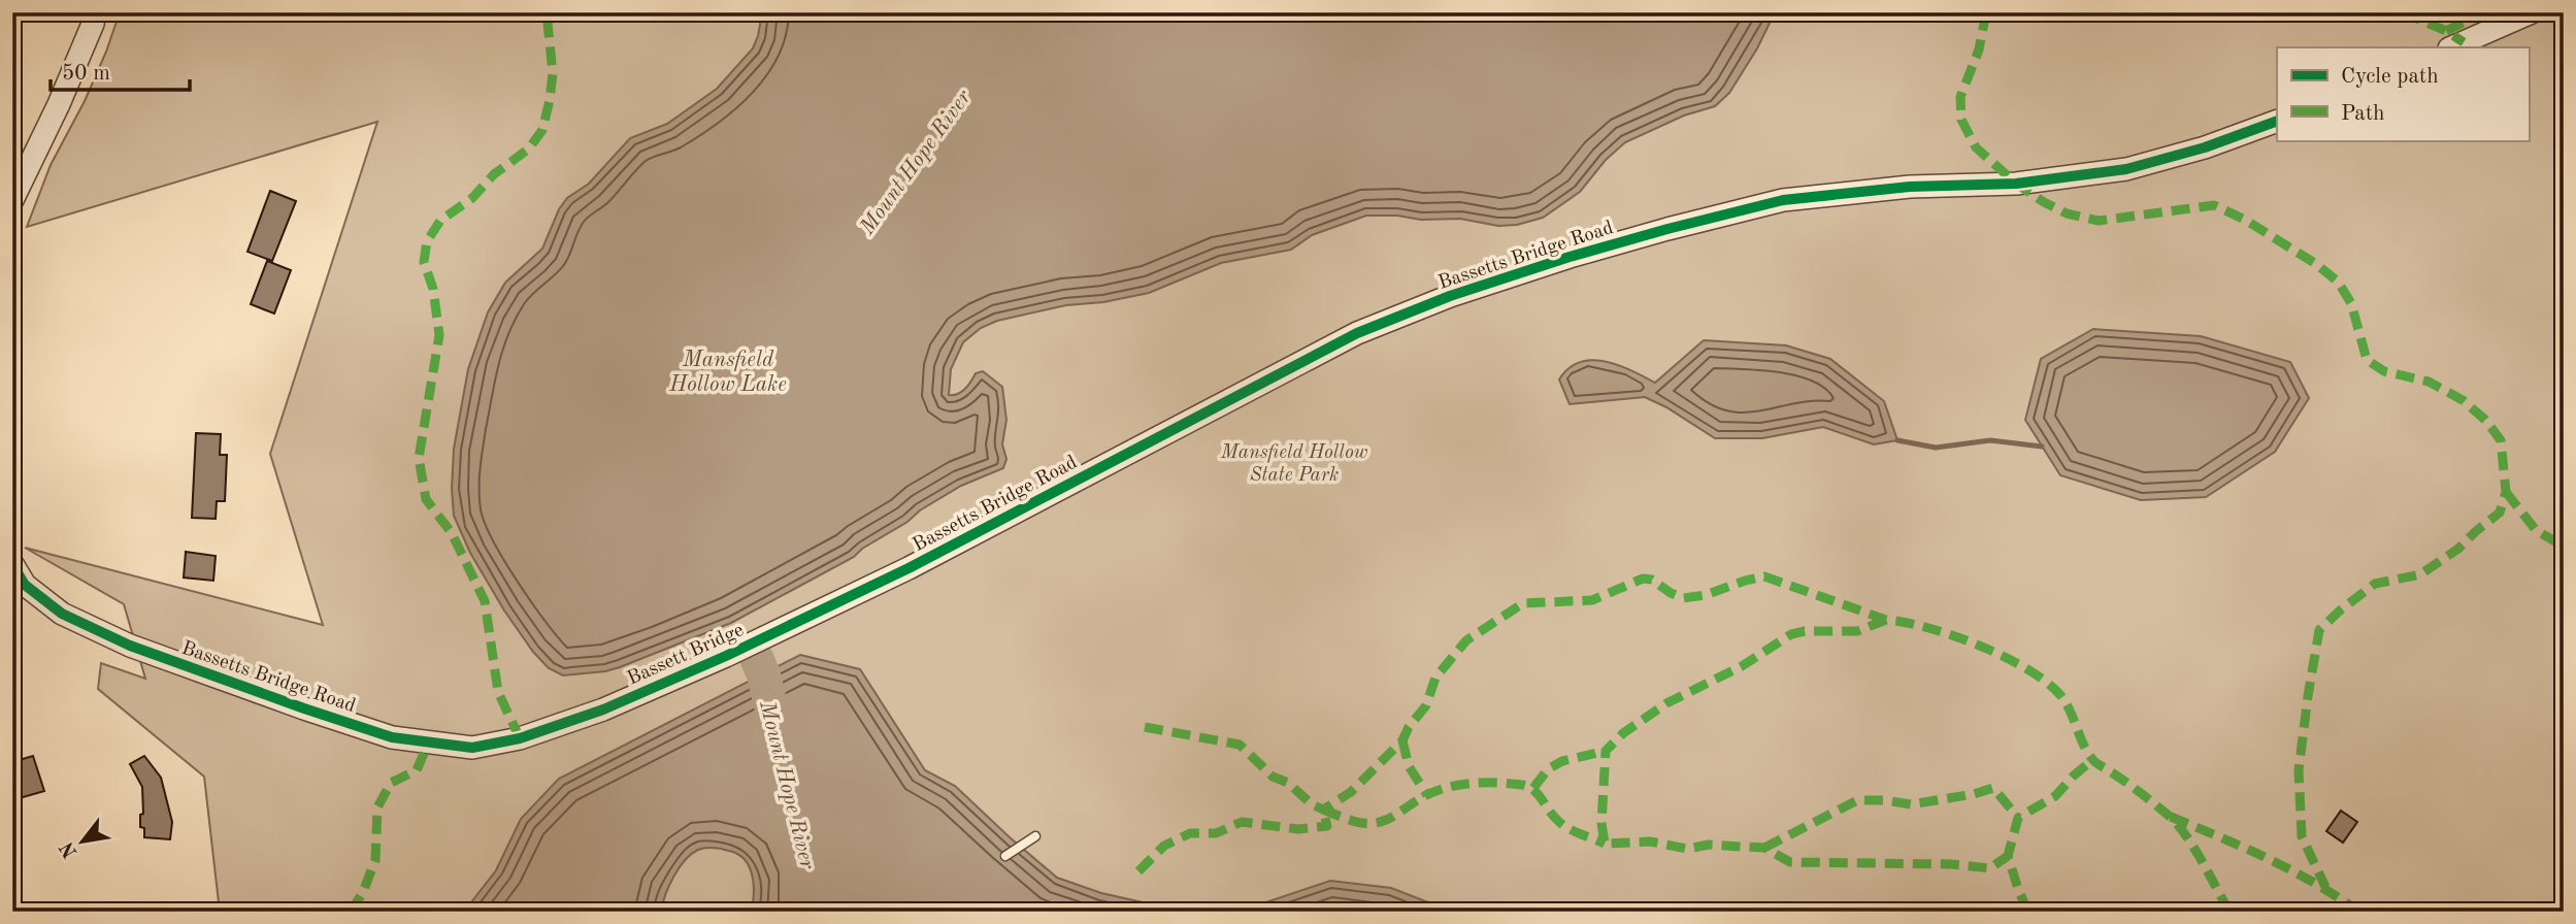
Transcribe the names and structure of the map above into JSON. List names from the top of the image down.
{
  "streets": {
    "street": ["Bassetts Bridge Road", "Bassett Bridge"]
  },
  "crossings": [
    ["Bassetts Bridge Road", "Bassett Bridge"]
  ],
  "water": ["Mount Hope River", "Mansfield Hollow Lake"],
  "parks": ["Mansfield Hollow State Park"],
  "legend": ["Cycle path", "Path"],
  "scale_bar": "50 m",
  "north": "bottom left"
}
